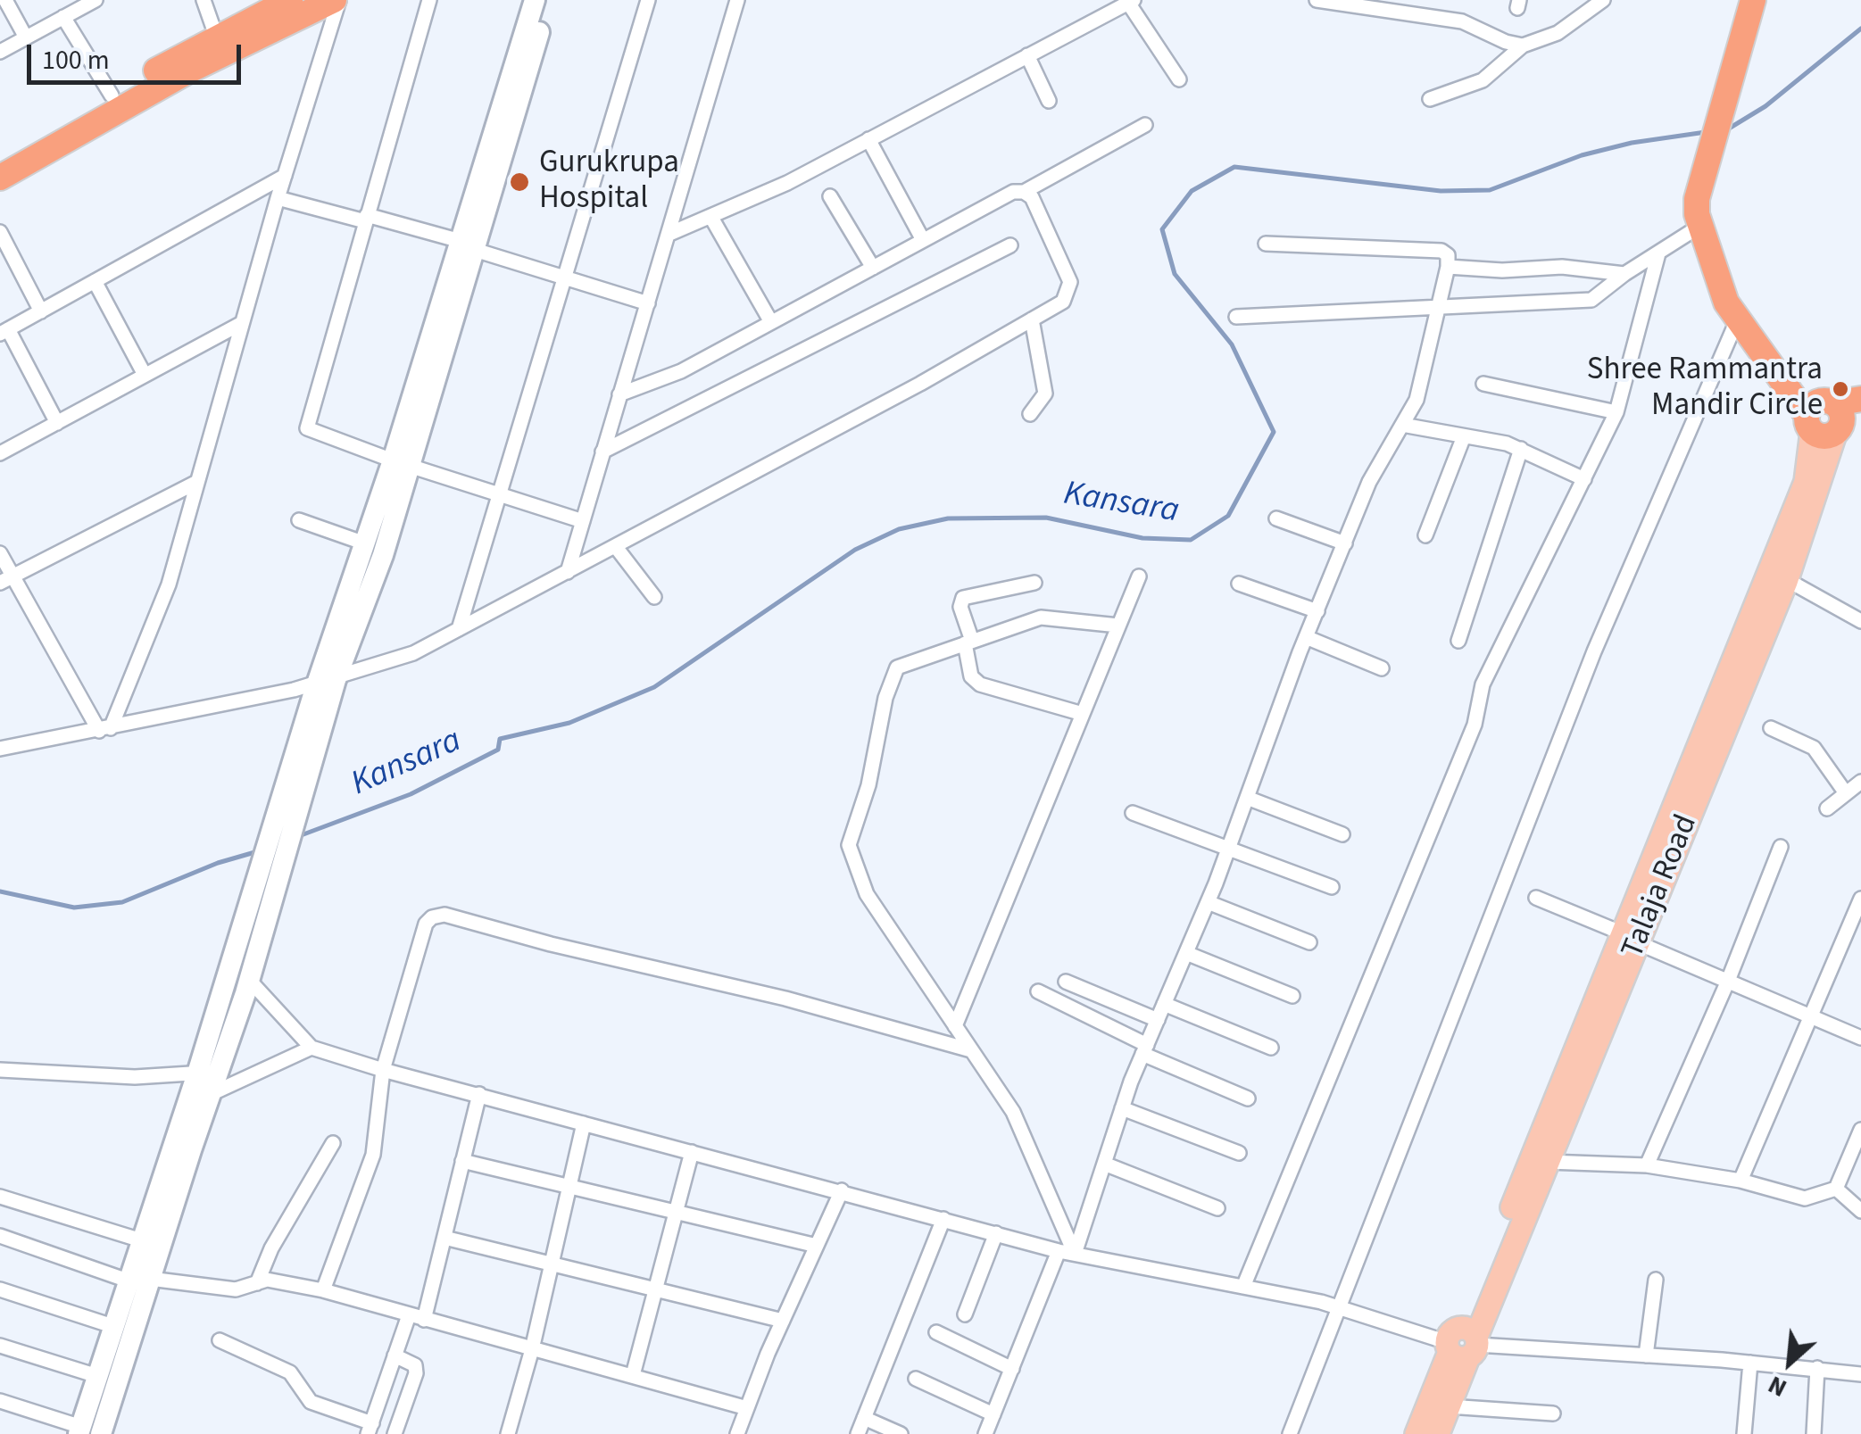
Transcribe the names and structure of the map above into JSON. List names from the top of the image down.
{
  "streets": {
    "main road": ["Talaja Road"]
  },
  "water": ["Kansara"],
  "places": ["Gurukrupa Hospital", "Shree Rammantra Mandir Circle"],
  "scale_bar": "100 m",
  "north": "bottom left"
}
